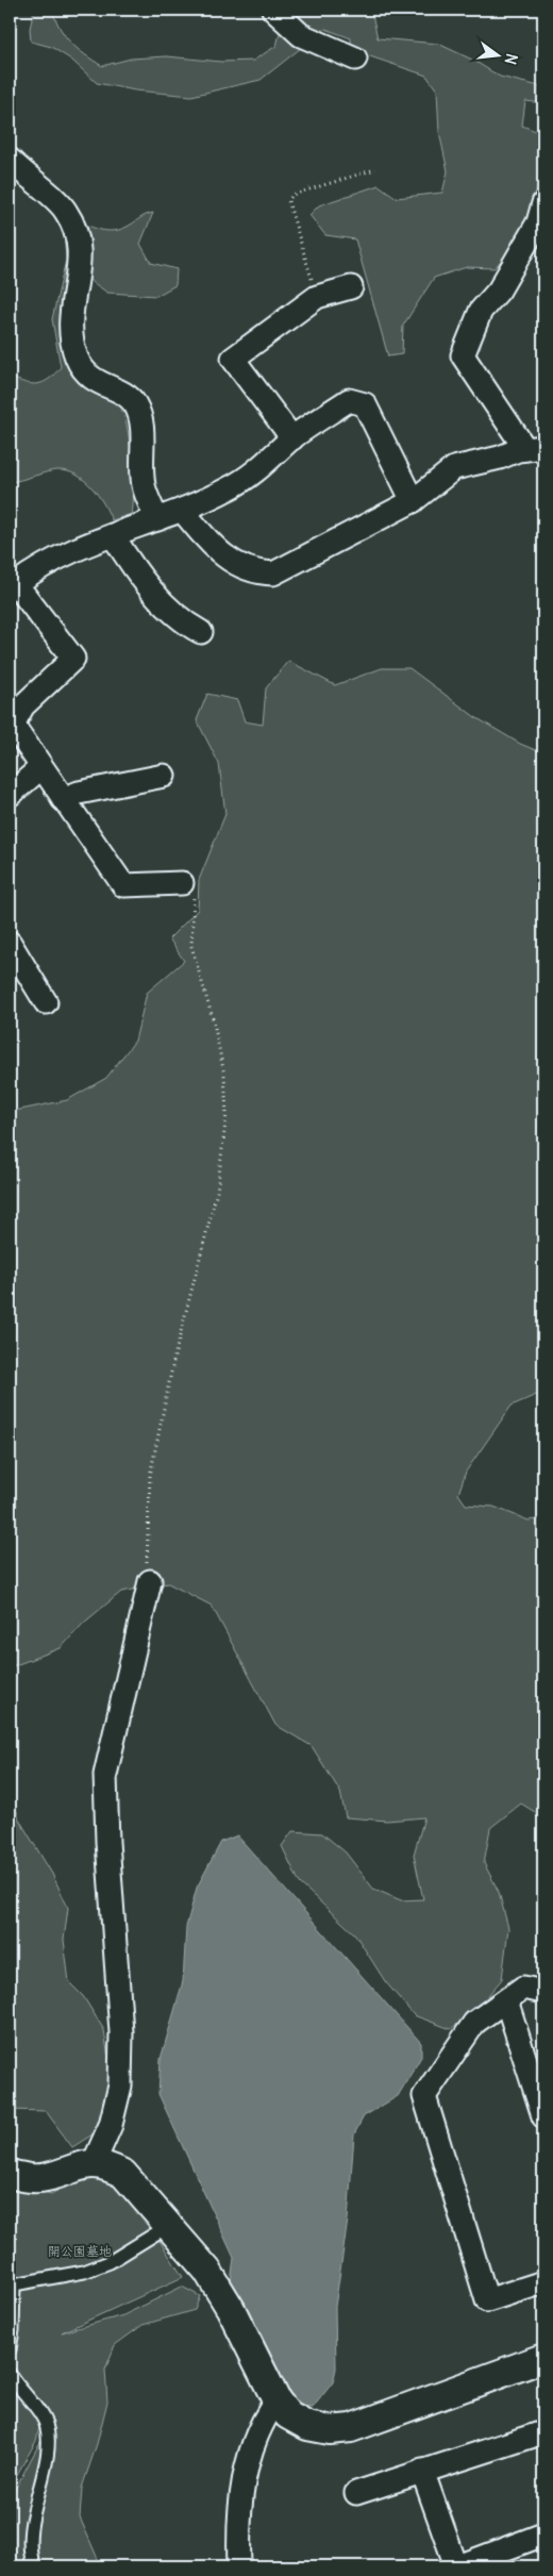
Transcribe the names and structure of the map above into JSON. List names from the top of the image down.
{
  "parks": ["開公園墓地"],
  "north": "right"
}
